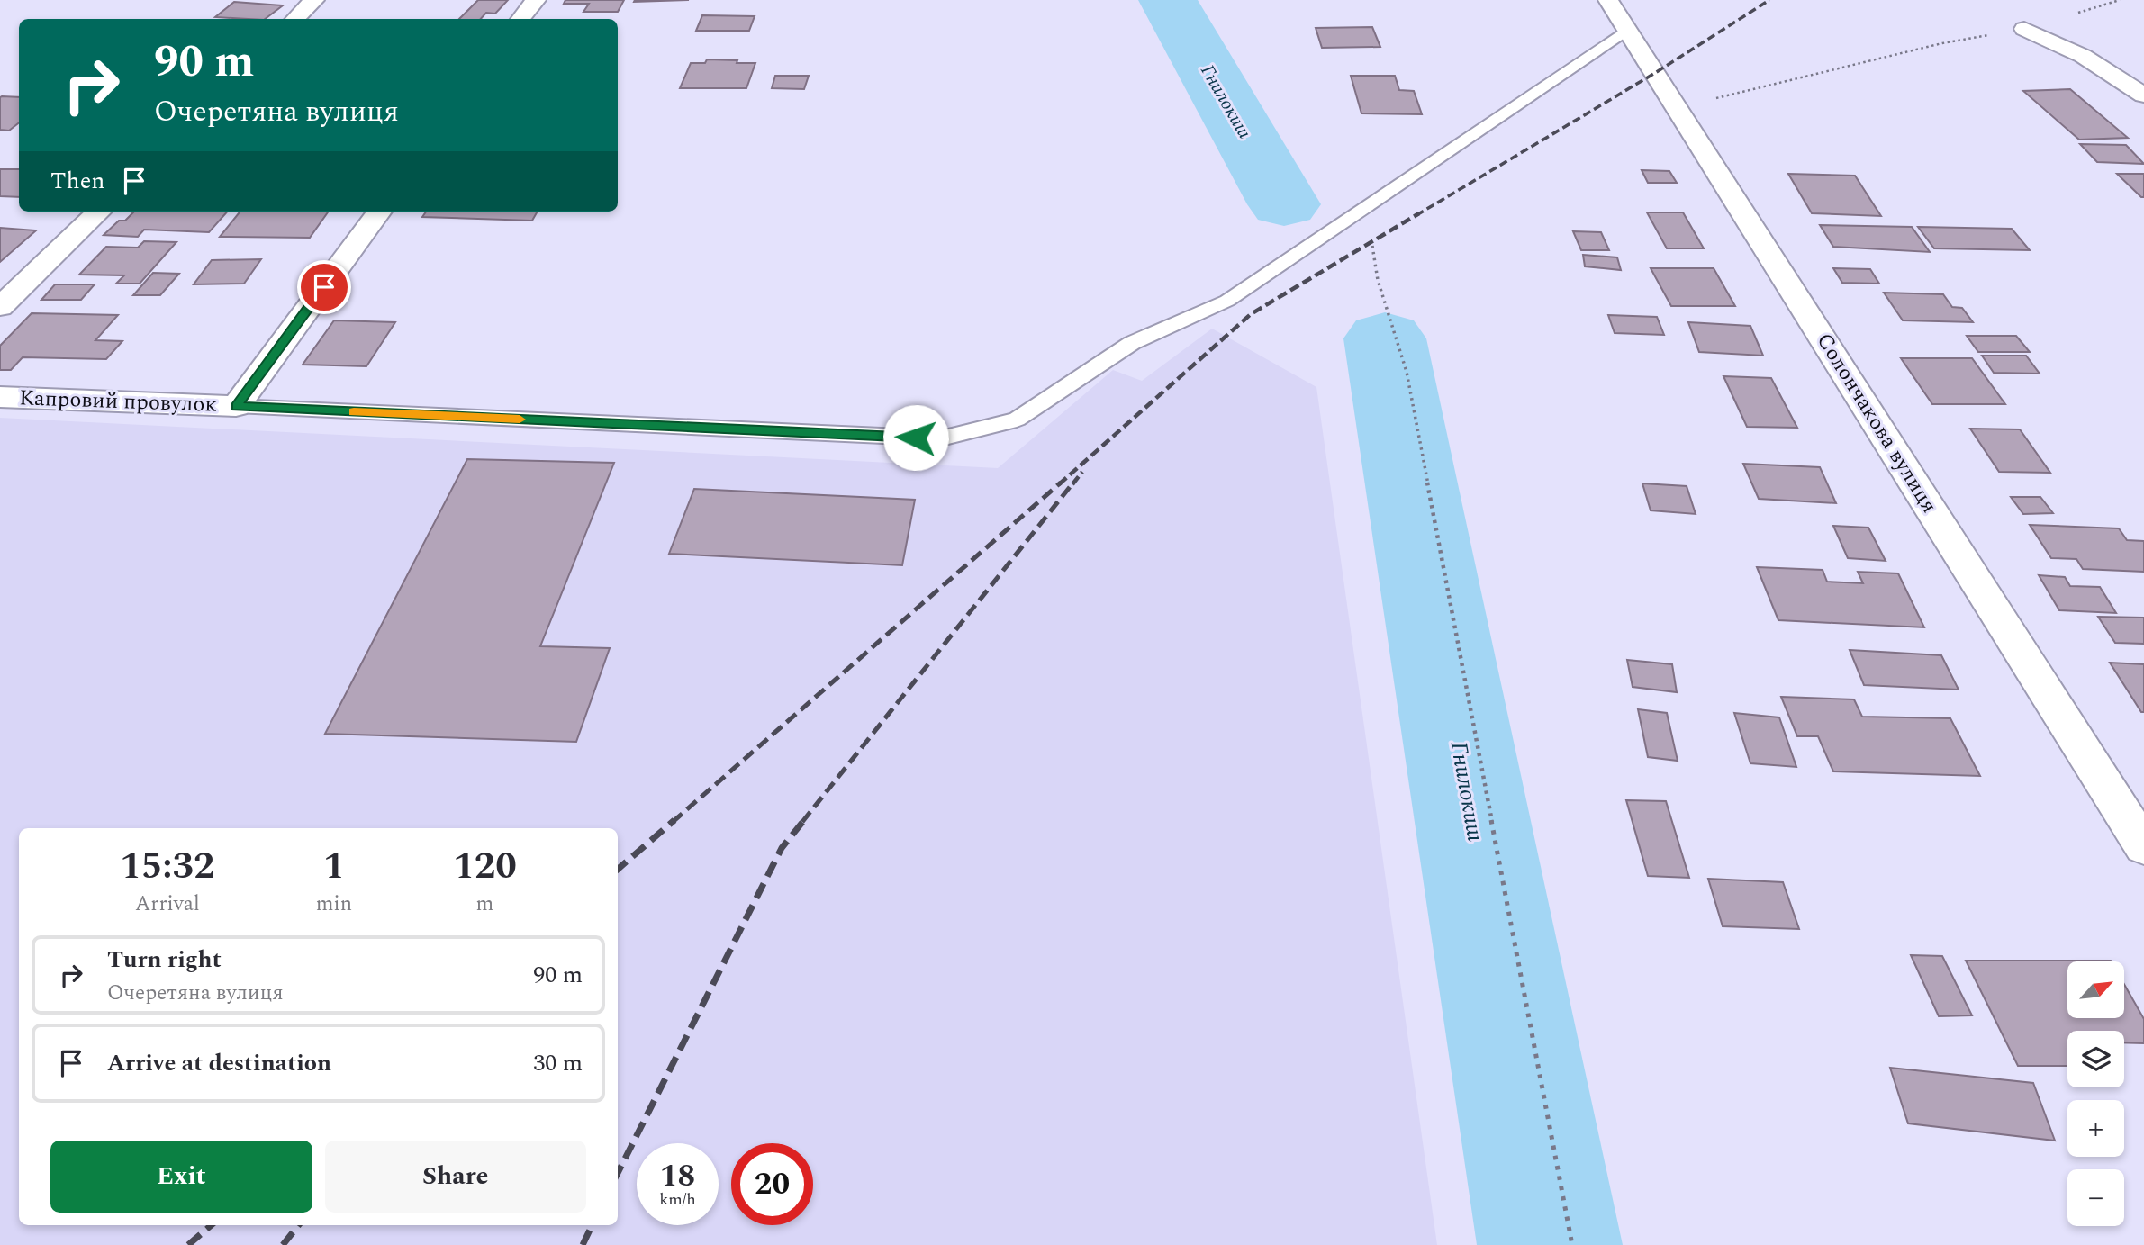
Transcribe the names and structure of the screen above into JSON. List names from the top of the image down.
{
  "streets": {
    "main road": ["Капровий провулок", "Солончакова вулиця"]
  },
  "water": ["Гнилокиш"],
  "north": "top right",
  "page": {
    "turn": ["90 m", "Очеретяна вулиця"],
    "then": "Then",
    "eta": [
      "15:32",
      "Arrival",
      "1",
      "min",
      "120",
      "m"
    ],
    "list": [
      {
        "name": "Turn right",
        "note": "Очеретяна вулиця",
        "value": "90 m"
      },
      {
        "name": "Arrive at destination",
        "value": "30 m"
      }
    ],
    "map_buttons": ["+", "−"],
    "buttons": ["Exit", "Share"],
    "speed": "18 km/h",
    "limit": "20"
  }
}
